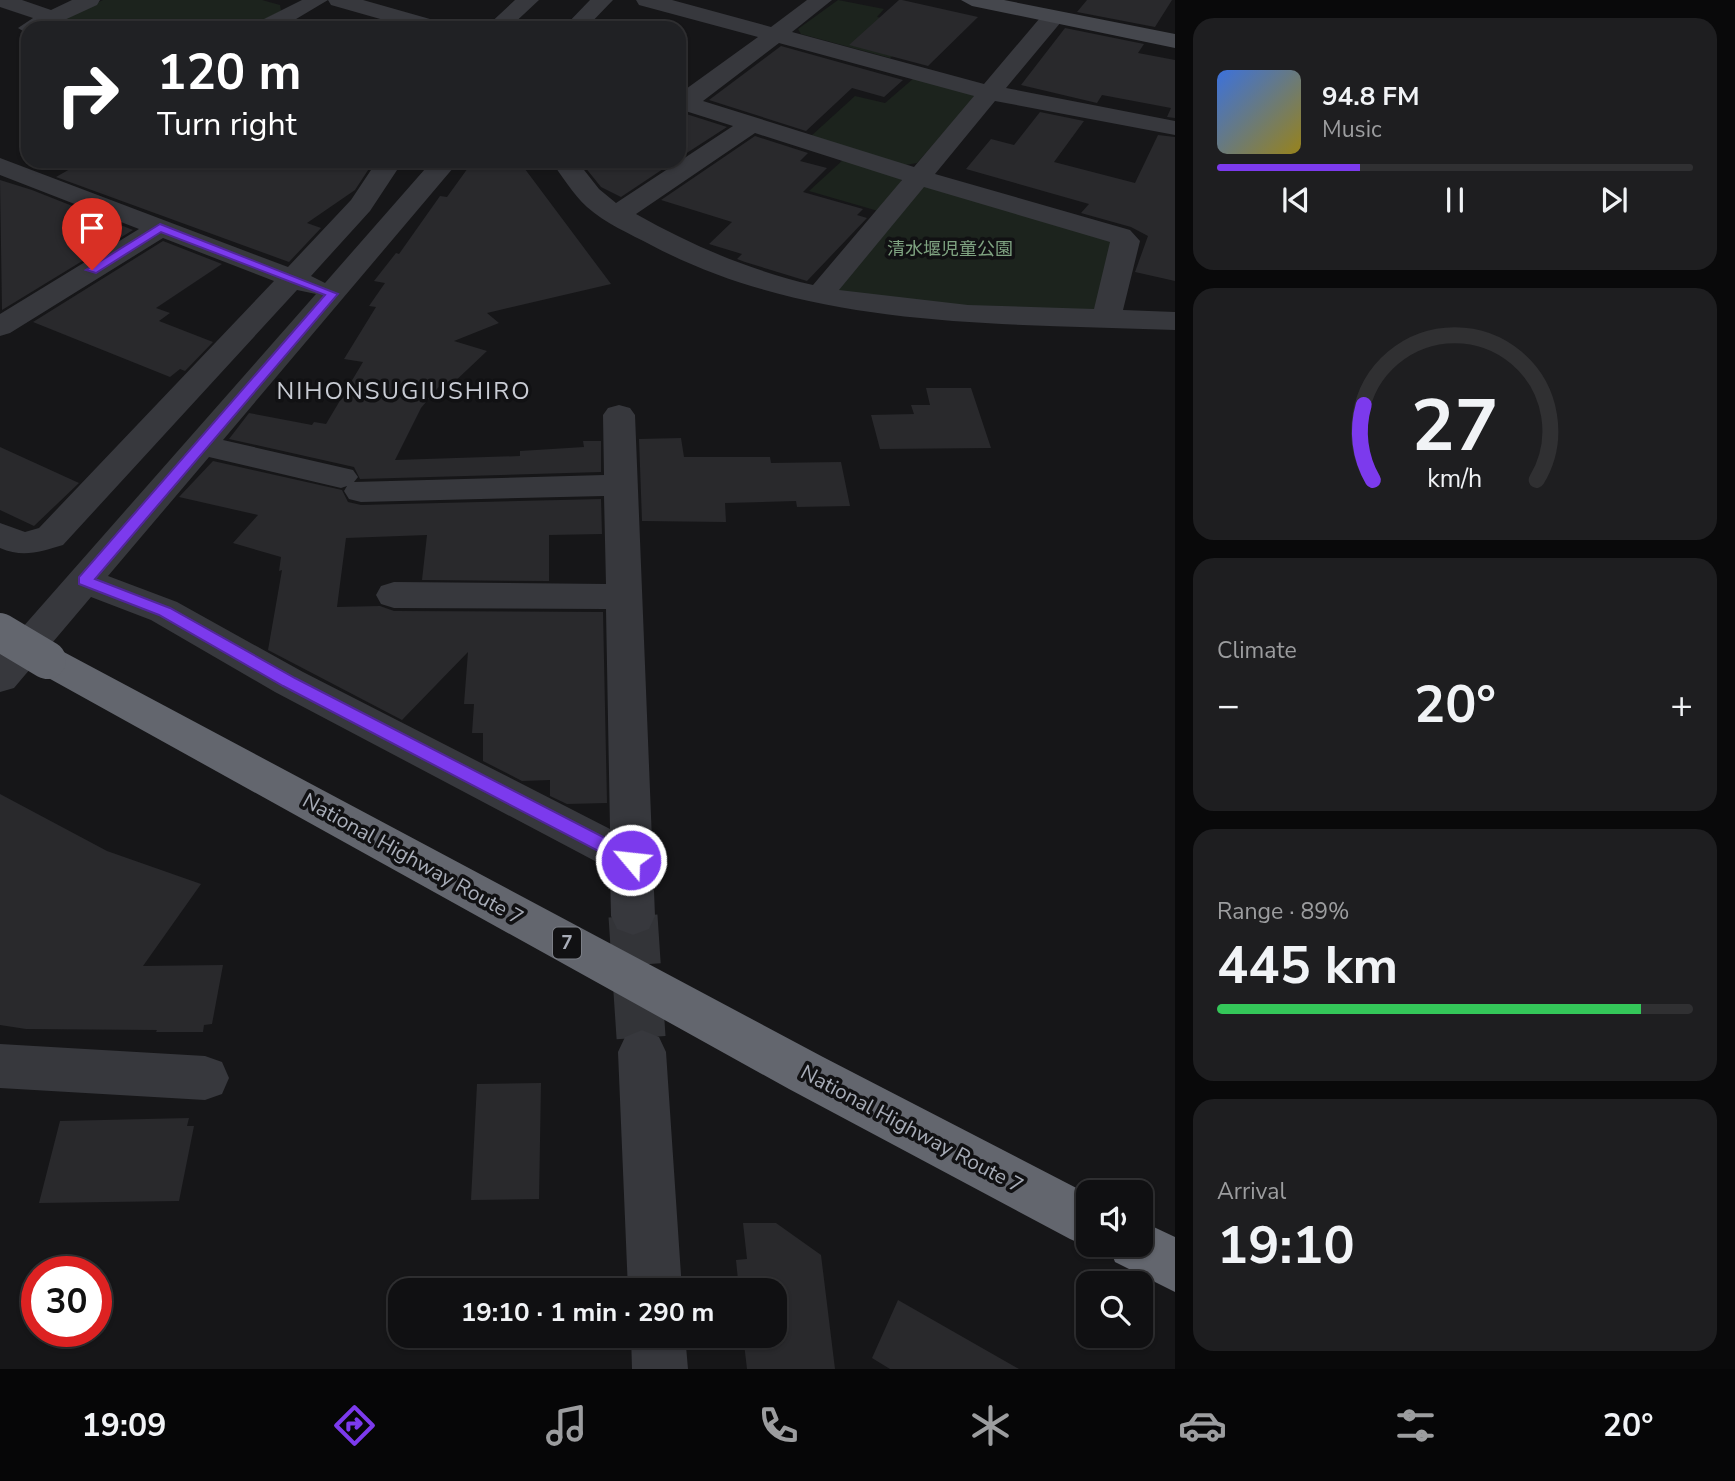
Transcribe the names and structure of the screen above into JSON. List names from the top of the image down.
{
  "streets": {
    "highway": ["National Highway Route 7", "7"]
  },
  "districts": ["NIHONSUGIUSHIRO"],
  "parks": ["清水堰児童公園"],
  "page": {
    "turn": ["120 m", "Turn right"],
    "song": ["94.8 FM", "Music"],
    "tile": [
      "Climate",
      ["Range · 89%", "445 km"],
      ["Arrival", "19:10"]
    ],
    "heat": ["−", "20°", "+"],
    "limit": "30",
    "trip": "19:10 · 1 min · 290 m",
    "tabs": ["19:09", "20°"],
    "gauge": ["27", "km/h"]
  }
}
